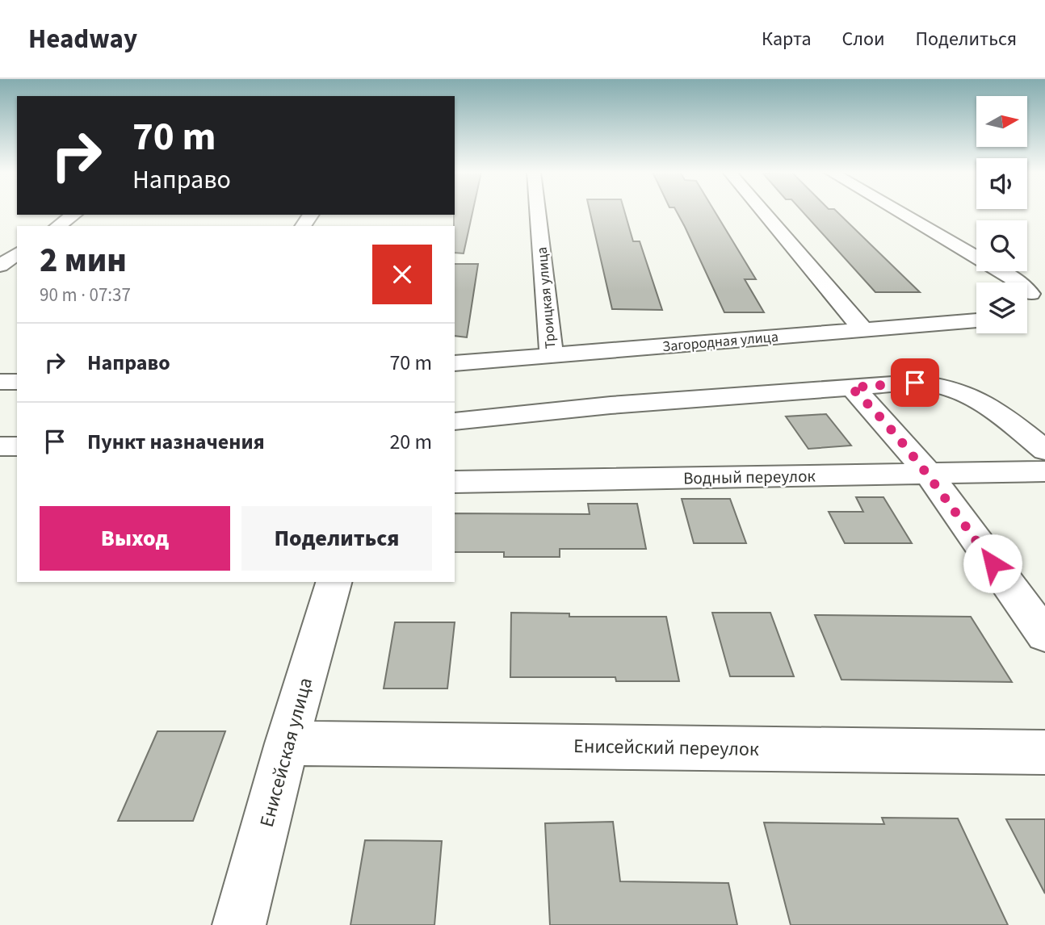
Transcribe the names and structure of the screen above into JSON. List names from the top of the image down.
{
  "streets": {
    "street": [
      "Троицкая улица",
      "Загородная улица",
      "Водный переулок",
      "Енисейский переулок",
      "Енисейская улица"
    ]
  },
  "crossings": [
    ["Троицкая улица", "Загородная улица"],
    ["Енисейский переулок", "Енисейская улица"]
  ],
  "north": "right",
  "page": {
    "header": "Headway",
    "nav": ["Карта", "Слои", "Поделиться"],
    "turn": ["70 m", "Направо"],
    "heading": ["2 мин", "90 m · 07:37"],
    "list": [
      {
        "name": "Направо",
        "value": "70 m"
      },
      {
        "name": "Пункт назначения",
        "value": "20 m"
      }
    ],
    "buttons": ["Выход", "Поделиться"]
  }
}
